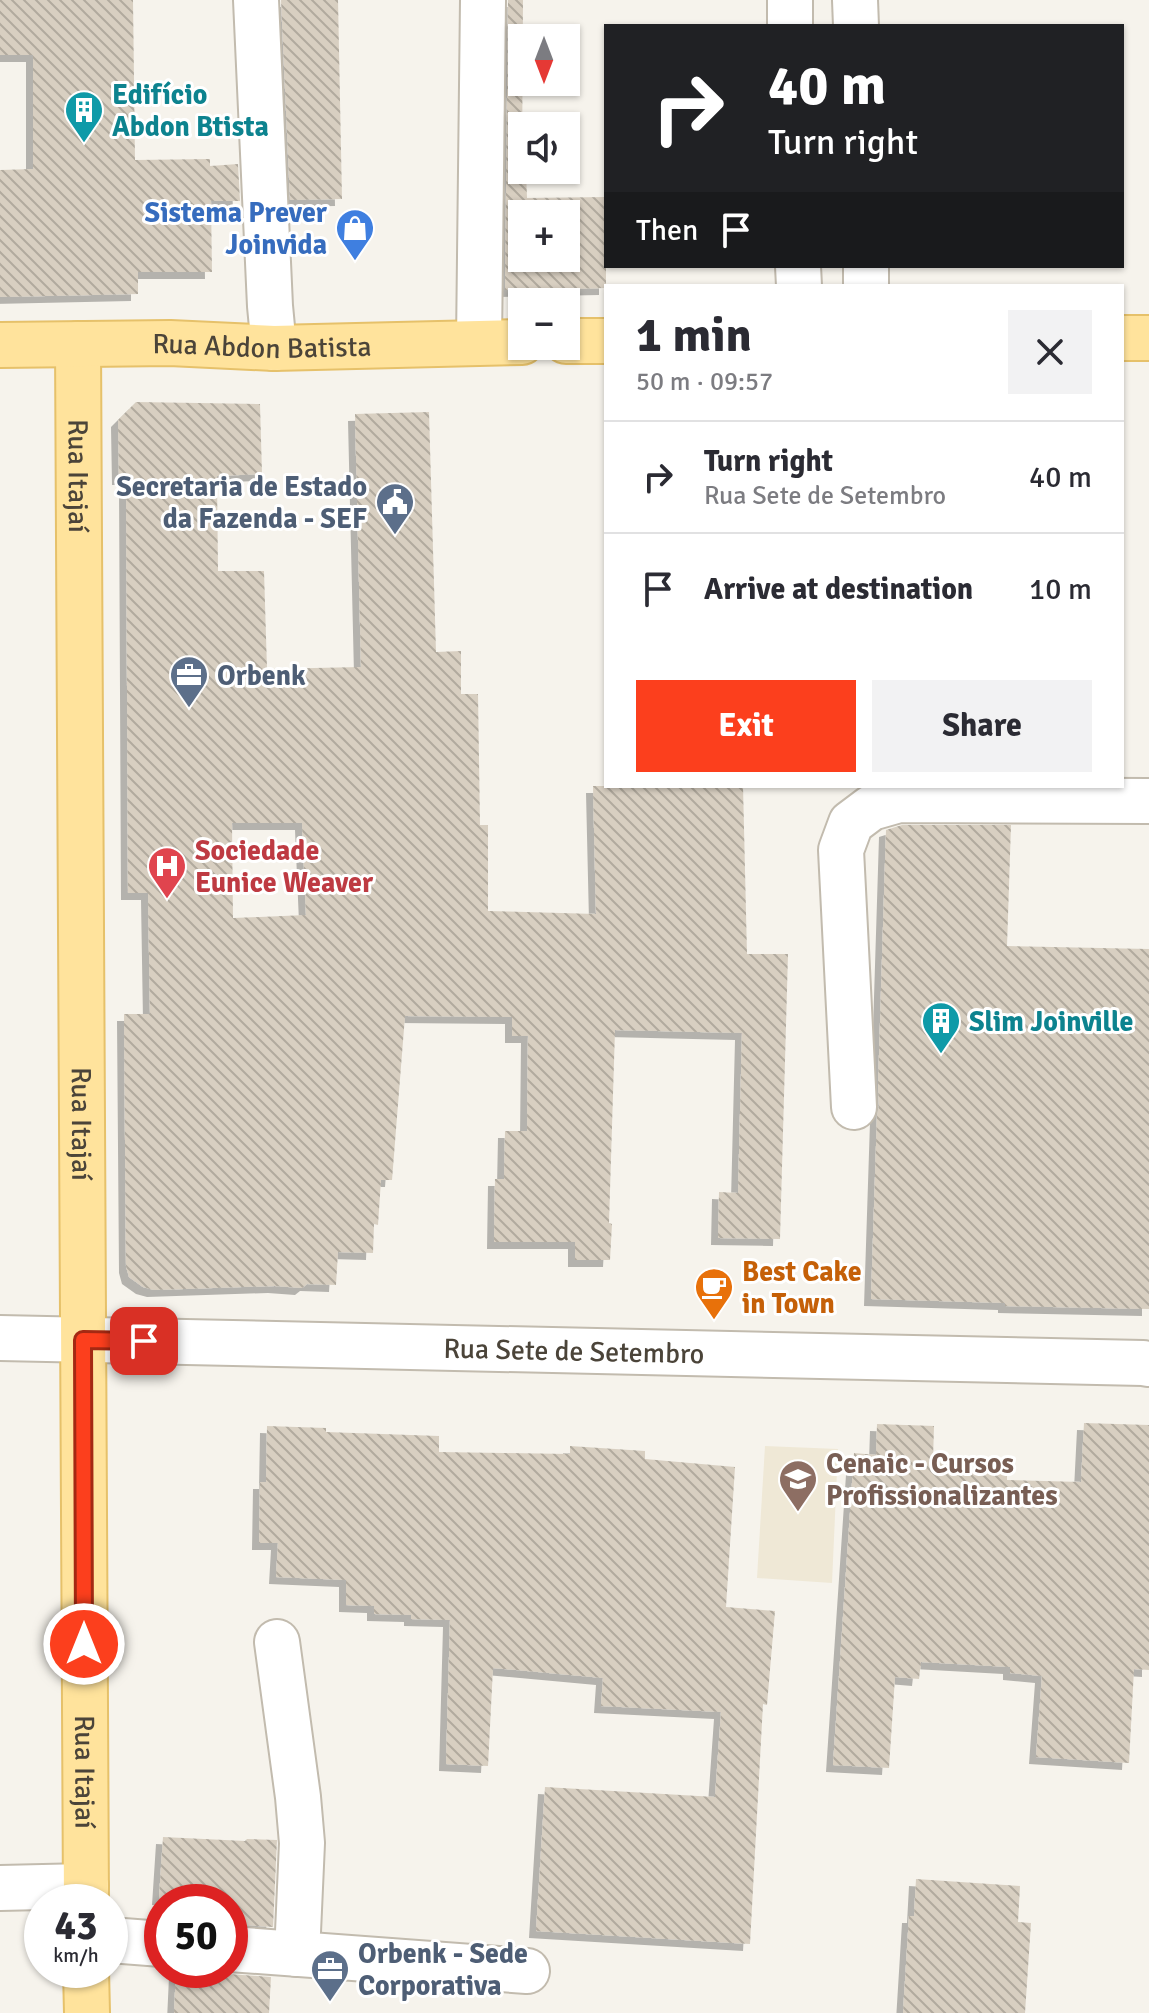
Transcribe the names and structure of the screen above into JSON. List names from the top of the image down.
{
  "streets": {
    "main road": ["Rua Abdon Batista", "Rua Itajaí"],
    "street": ["Rua Sete de Setembro"]
  },
  "crossings": [
    ["Rua Abdon Batista", "Rua Itajaí"],
    ["Rua Itajaí", "Rua Sete de Setembro"]
  ],
  "places": {
    "building": ["Edifício Abdon Btista", "Slim Joinville"],
    "shop": ["Sistema Prever Joinvida"],
    "public building": ["Secretaria de Estado da Fazenda - SEF"],
    "office": ["Orbenk", "Orbenk - Sede Corporativa"],
    "hospital": ["Sociedade Eunice Weaver"],
    "cafe": ["Best Cake in Town"],
    "school or university": ["Cenaic - Cursos Profissionalizantes"]
  },
  "north": "bottom",
  "page": {
    "map_buttons": ["+", "−"],
    "turn": ["40 m", "Turn right"],
    "then": "Then",
    "heading": ["1 min", "50 m · 09:57"],
    "list": [
      {
        "name": "Turn right",
        "note": "Rua Sete de Setembro",
        "value": "40 m"
      },
      {
        "name": "Arrive at destination",
        "value": "10 m"
      }
    ],
    "buttons": ["Exit", "Share"],
    "speed": "43 km/h",
    "limit": "50"
  }
}
